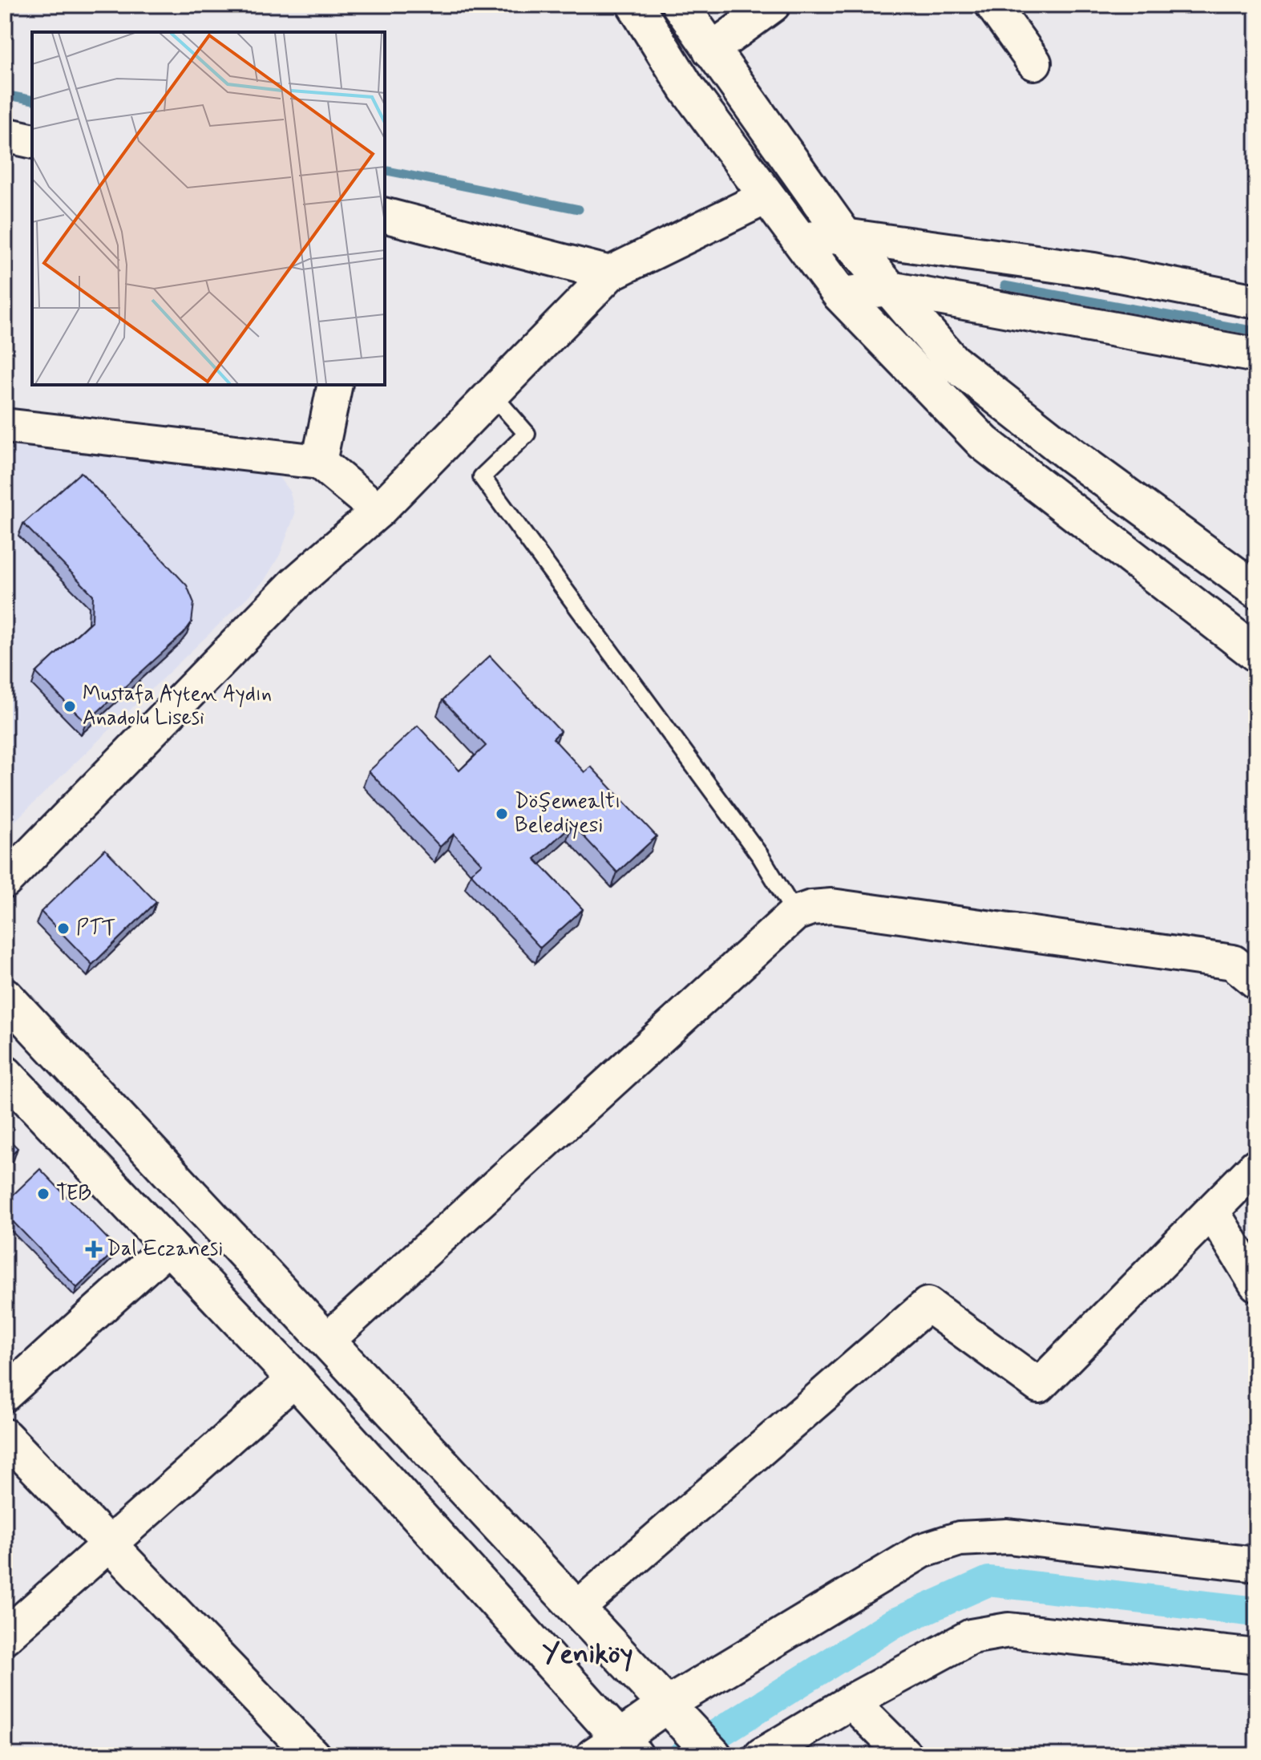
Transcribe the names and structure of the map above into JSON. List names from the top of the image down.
{
  "districts": ["Yeniköy"],
  "places": {
    "other": [
      "Mustafa Ayten Aydın Anadolu Lisesi",
      "Döşemealtı Belediyesi",
      "PTT",
      "TEB"
    ],
    "health": ["Dal Eczanesi"]
  }
}
